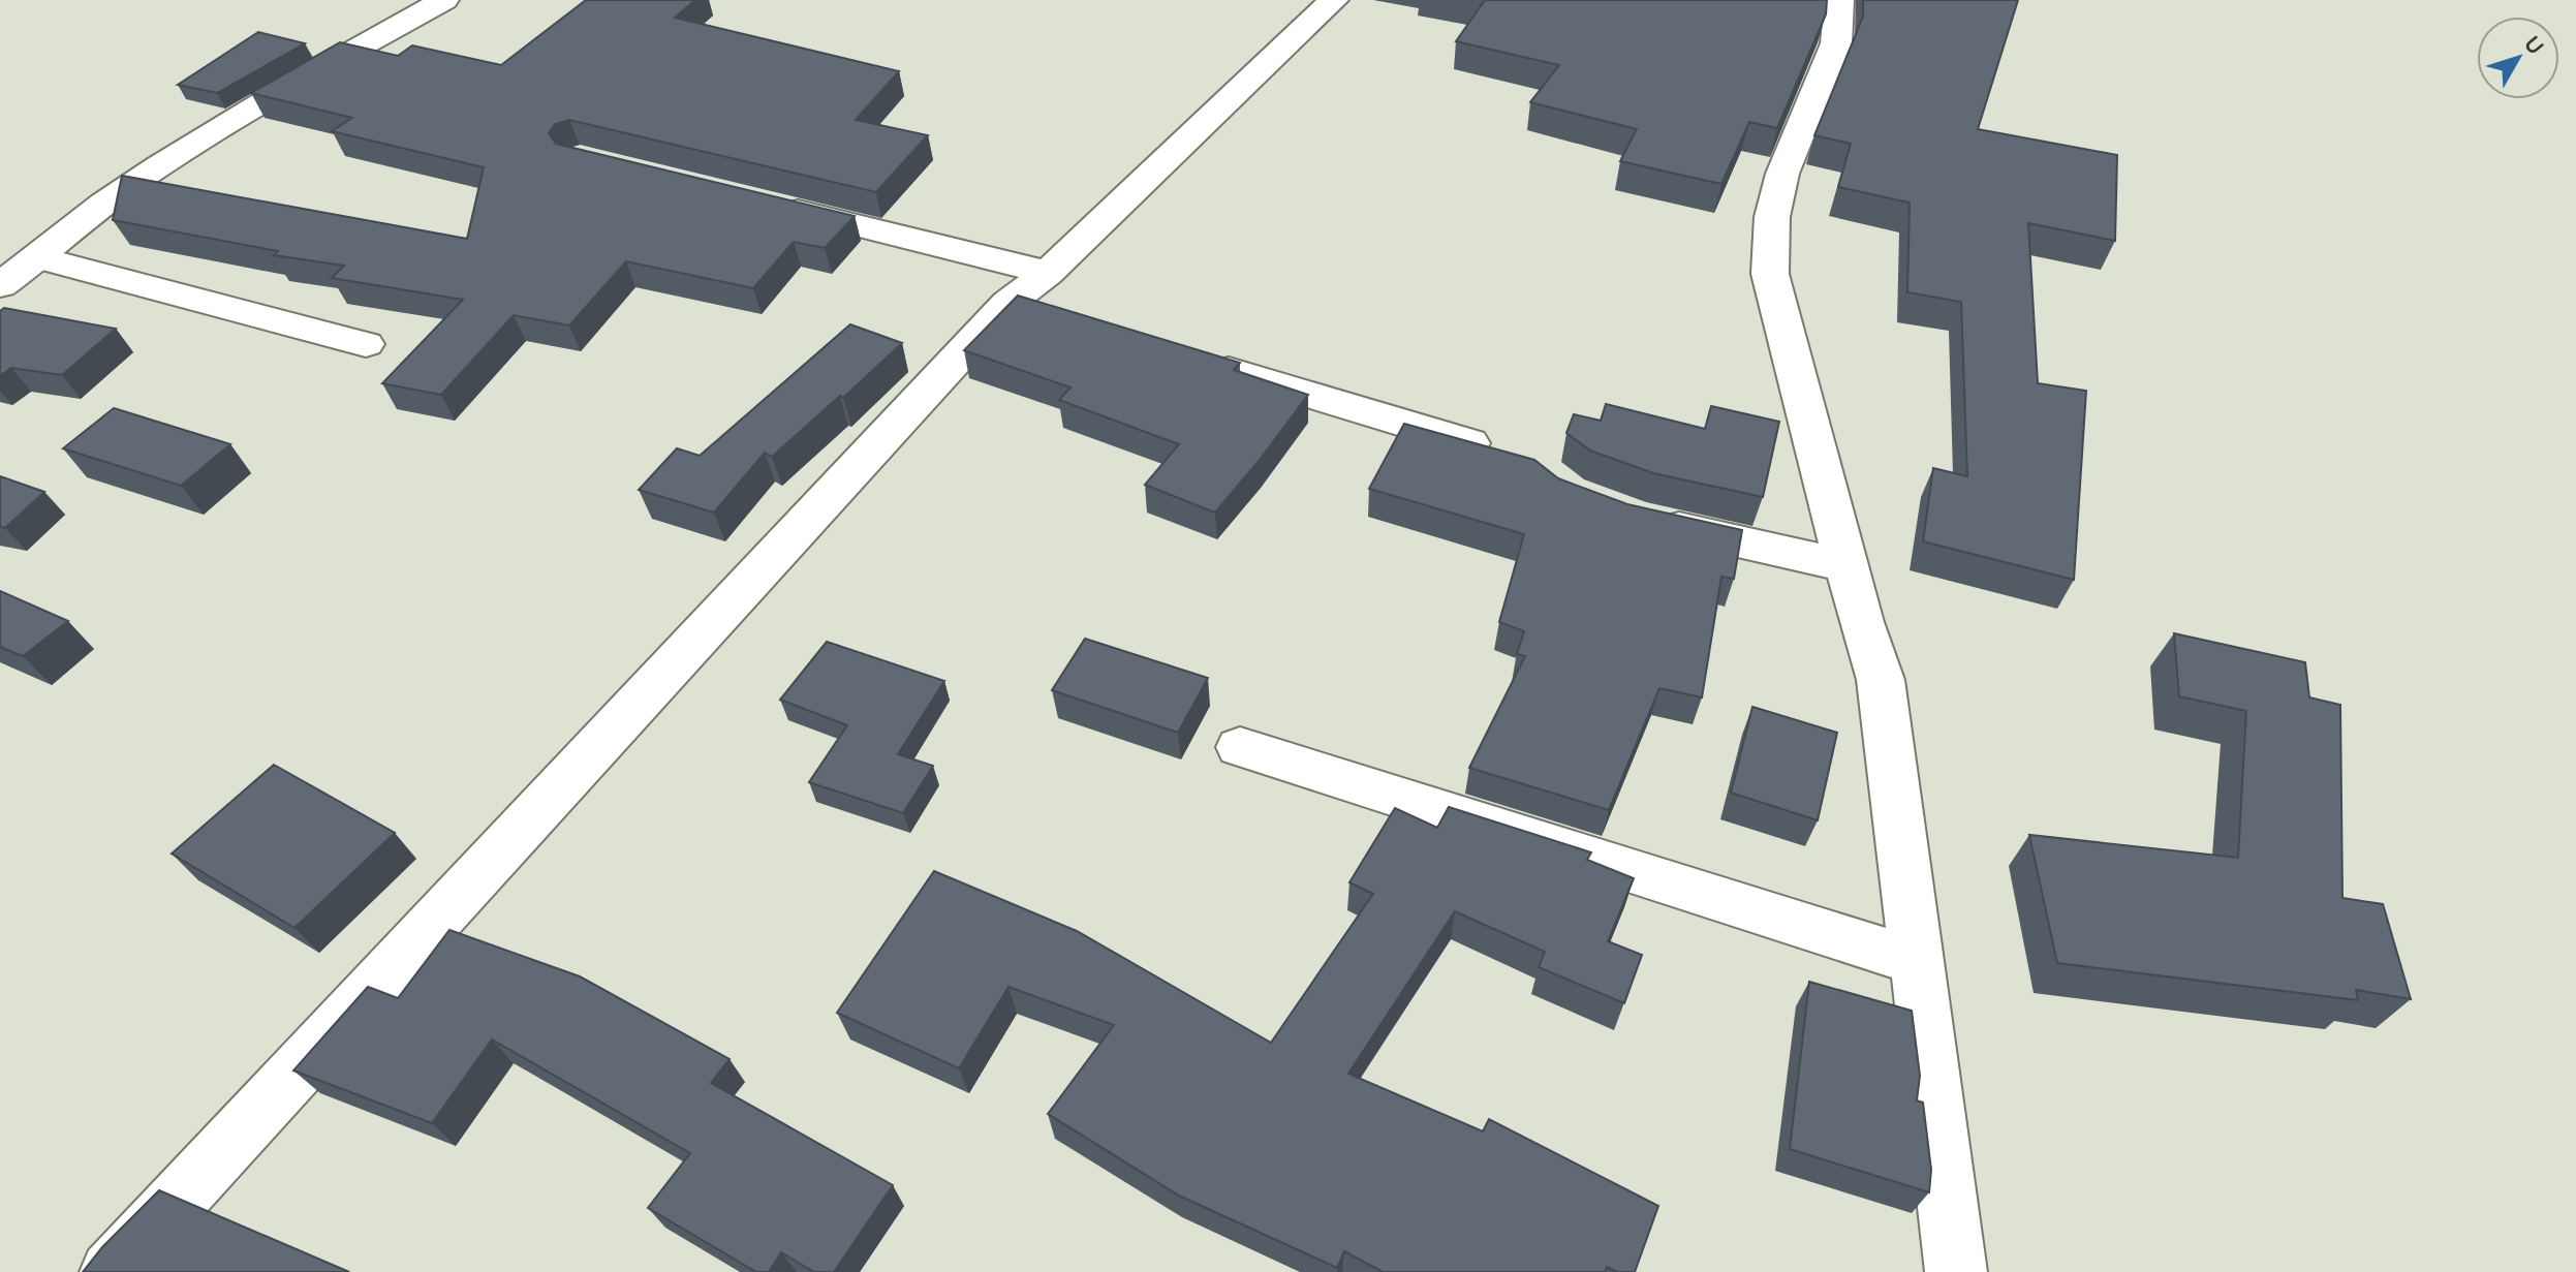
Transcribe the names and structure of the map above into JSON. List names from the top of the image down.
{
  "north": "top right"
}
